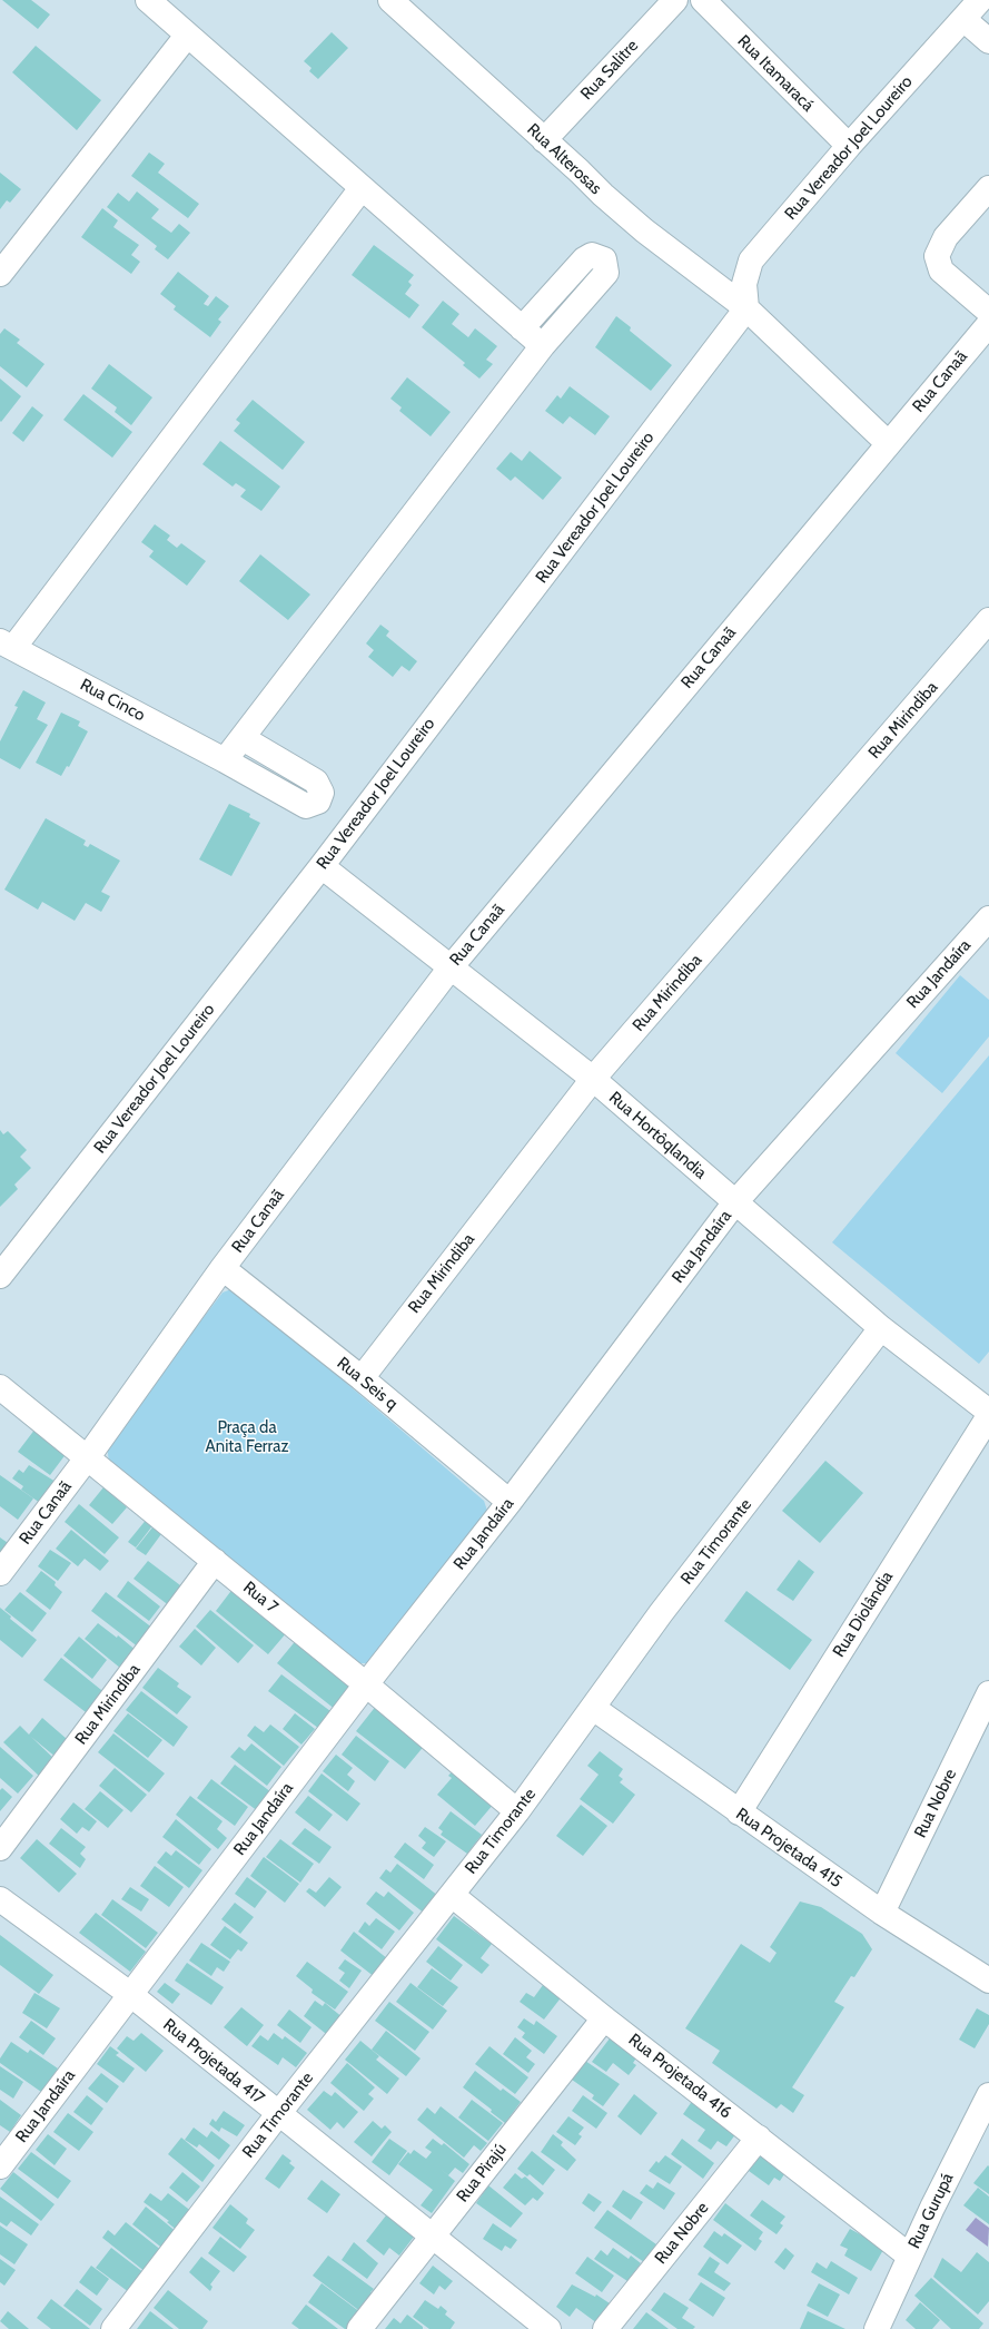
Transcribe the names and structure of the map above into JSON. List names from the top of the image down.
{
  "streets": {
    "street": [
      "Rua Salitre",
      "Rua Itamaracá",
      "Rua Vereador Joel Loureiro",
      "Rua Alterosas",
      "Rua Canaã",
      "Rua Cinco",
      "Rua Mirindiba",
      "Rua Jandaíra",
      "Rua Hortôqlandia",
      "Rua Seis q",
      "Rua Timorante",
      "Rua 7",
      "Rua Diolândia",
      "Rua Nobre",
      "Rua Projetada 415",
      "Rua Projetada 417",
      "Rua Projetada 416",
      "Rua Pirajú",
      "Rua Gurupá"
    ]
  },
  "crossings": [
    ["Rua Salitre", "Rua Alterosas"],
    ["Rua Itamaracá", "Rua Vereador Joel Loureiro"],
    ["Rua Vereador Joel Loureiro", "Rua Alterosas"],
    ["Rua Vereador Joel Loureiro", "Rua Hortôqlandia"],
    ["Rua Canaã", "Rua Hortôqlandia"],
    ["Rua Canaã", "Rua Seis q"],
    ["Rua Canaã", "Rua 7"],
    ["Rua Mirindiba", "Rua Hortôqlandia"],
    ["Rua Mirindiba", "Rua Seis q"],
    ["Rua Mirindiba", "Rua 7"],
    ["Rua Jandaíra", "Rua Hortôqlandia"],
    ["Rua Jandaíra", "Rua Seis q"],
    ["Rua Jandaíra", "Rua 7"],
    ["Rua Jandaíra", "Rua Projetada 417"],
    ["Rua Hortôqlandia", "Rua Timorante"],
    ["Rua Timorante", "Rua 7"],
    ["Rua Timorante", "Rua Projetada 415"],
    ["Rua Timorante", "Rua Projetada 417"],
    ["Rua Timorante", "Rua Projetada 416"],
    ["Rua Diolândia", "Rua Projetada 415"],
    ["Rua Nobre", "Rua Projetada 415"],
    ["Rua Nobre", "Rua Projetada 416"],
    ["Rua Projetada 417", "Rua Pirajú"],
    ["Rua Projetada 416", "Rua Pirajú"],
    ["Rua Projetada 416", "Rua Gurupá"]
  ],
  "parks": ["Praça da Anita Ferraz"]
}
